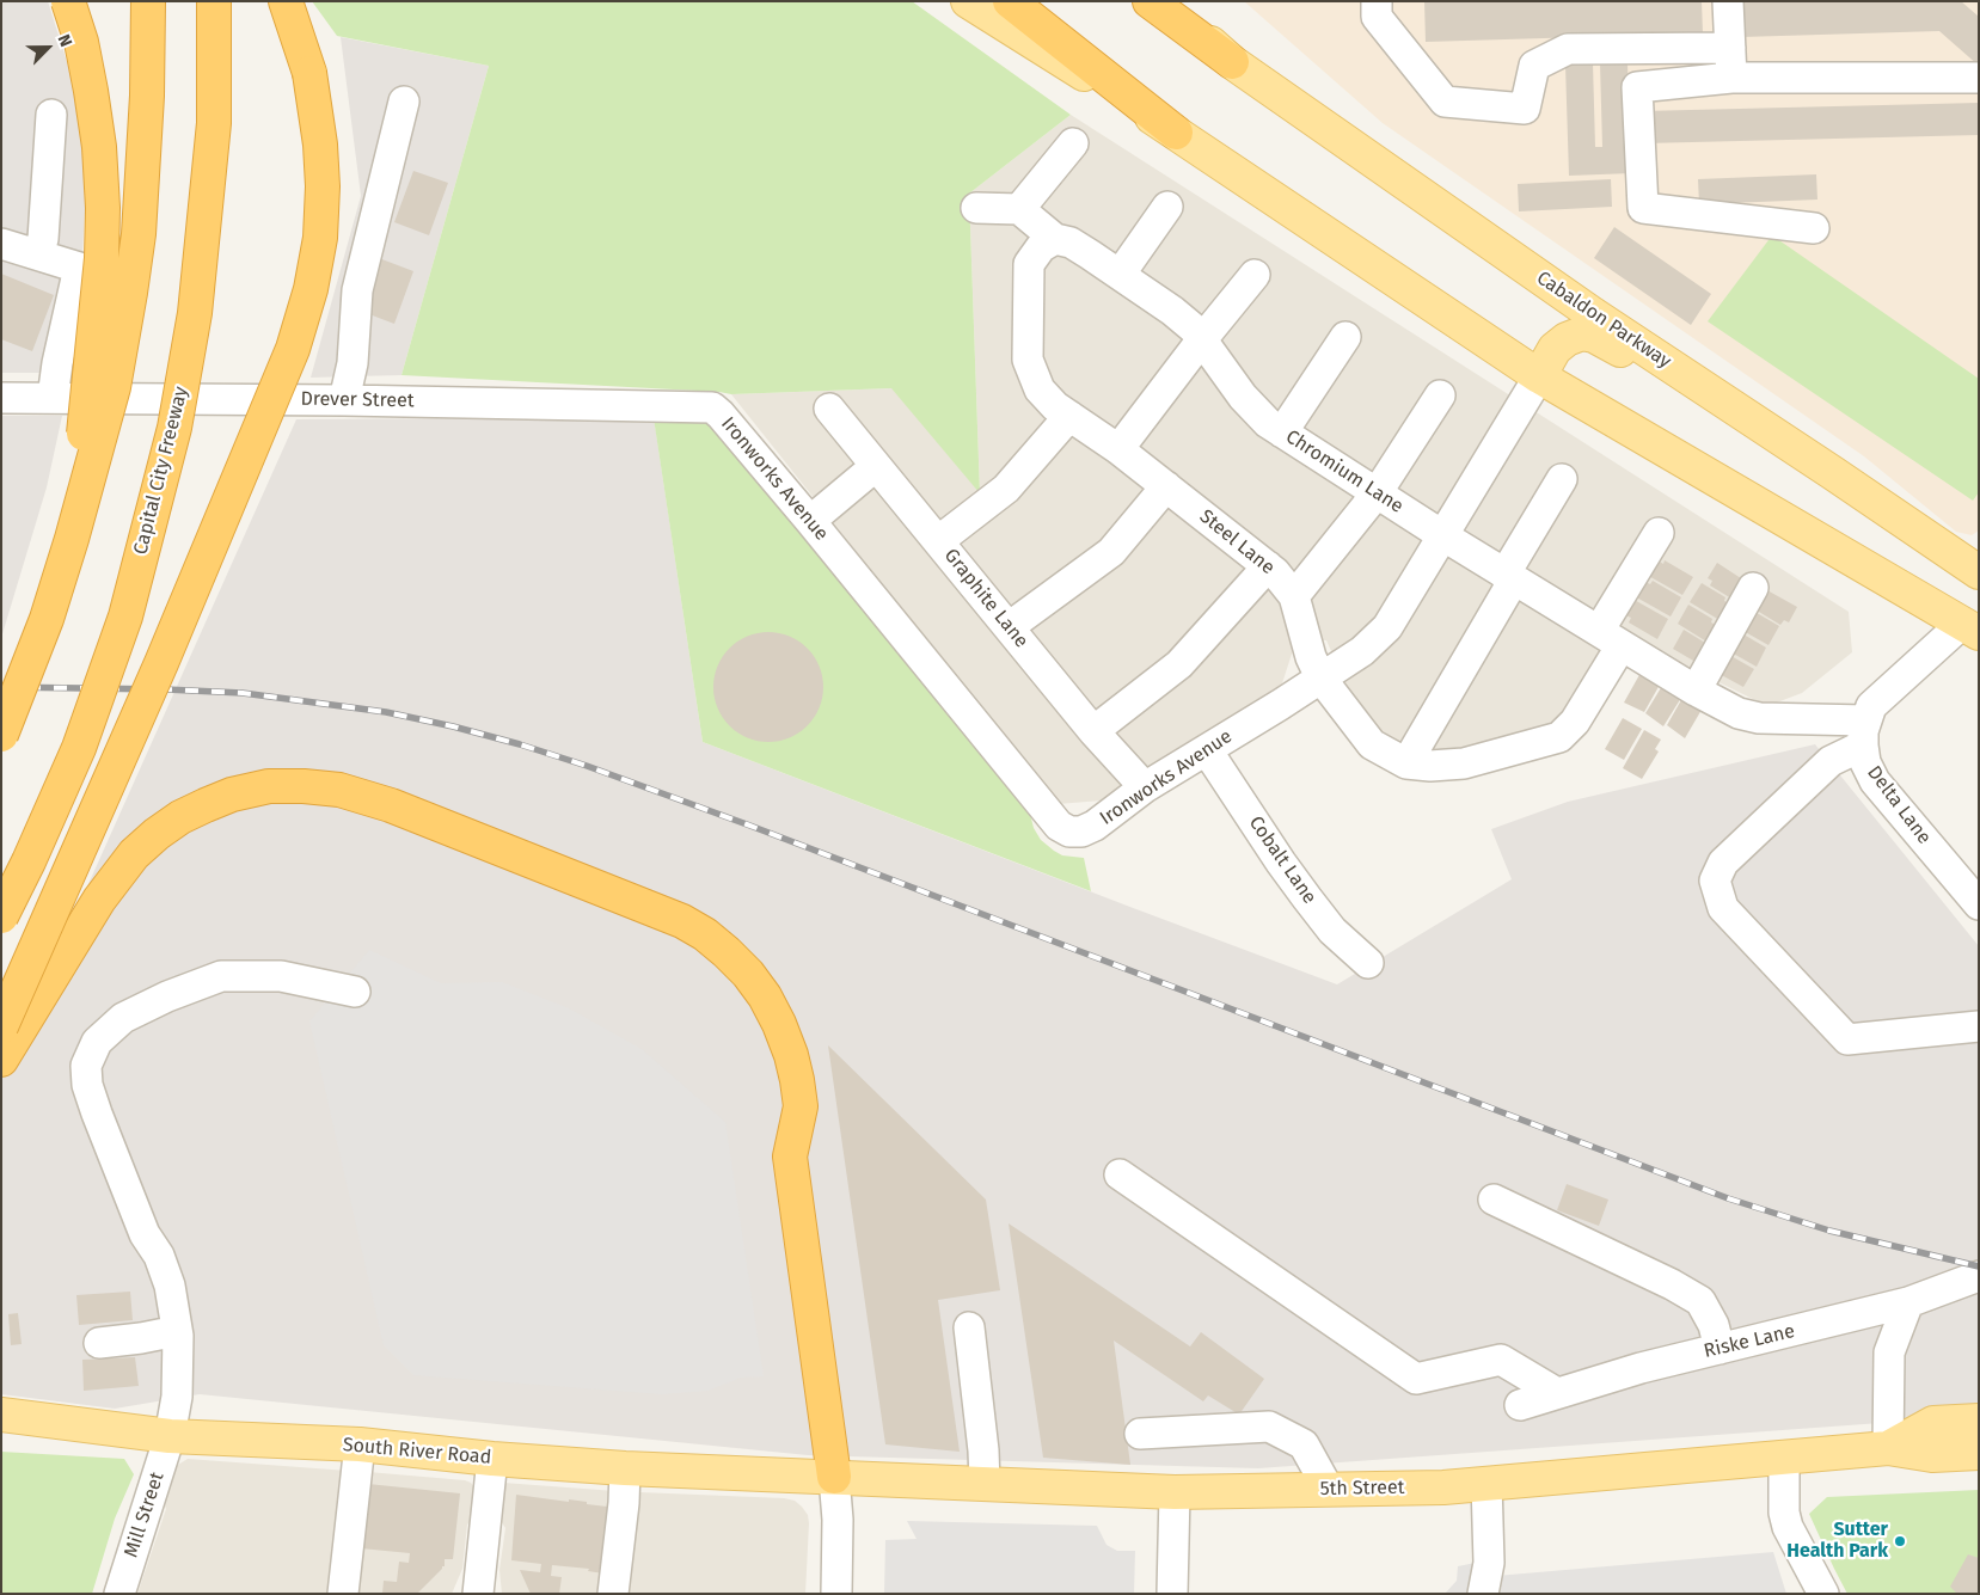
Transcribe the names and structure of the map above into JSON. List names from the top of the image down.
{
  "streets": {
    "highway": ["Capital City Freeway"],
    "main road": ["Cabaldon Parkway", "South River Road", "5th Street"],
    "street": [
      "Drever Street",
      "Chromium Lane",
      "Ironworks Avenue",
      "Steel Lane",
      "Graphite Lane",
      "Delta Lane",
      "Cobalt Lane",
      "Riske Lane",
      "Mill Street"
    ]
  },
  "crossings": [
    ["Drever Street", "Ironworks Avenue"],
    ["Chromium Lane", "Ironworks Avenue"],
    ["Chromium Lane", "Steel Lane"],
    ["Chromium Lane", "Delta Lane"],
    ["Ironworks Avenue", "Steel Lane"],
    ["Ironworks Avenue", "Graphite Lane"],
    ["Ironworks Avenue", "Cobalt Lane"],
    ["South River Road", "5th Street"],
    ["South River Road", "Mill Street"]
  ],
  "places": ["Sutter Health Park"],
  "north": "top right"
}
